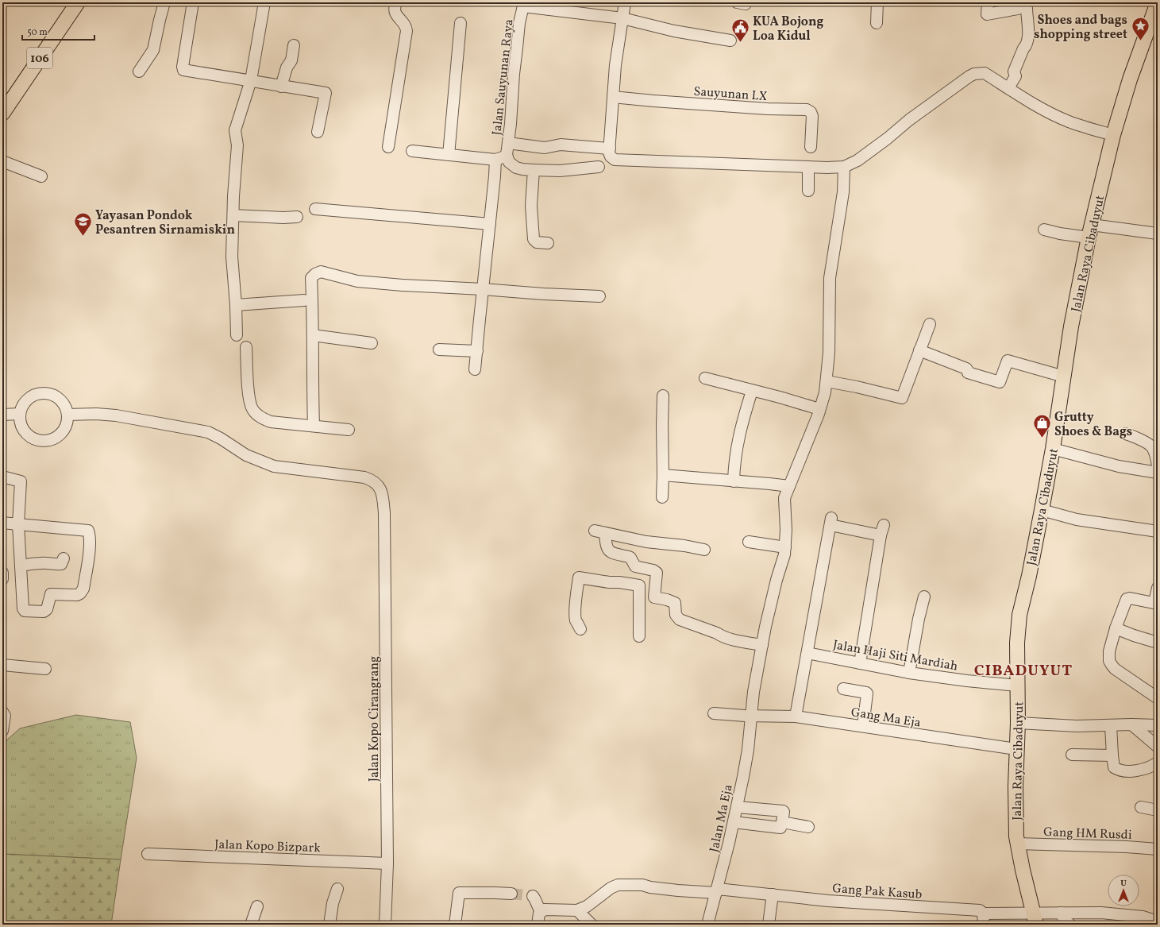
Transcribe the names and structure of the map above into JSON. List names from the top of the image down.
{
  "streets": {
    "main road": ["106", "Jalan Raya Cibaduyut"],
    "street": [
      "Jalan Sauyunan Raya",
      "Sauyunan LX",
      "Jalan Haji Siti Mardiah",
      "Gang Ma Eja",
      "Jalan Kopo Cirangrang",
      "Jalan Ma Eja",
      "Gang HM Rusdi",
      "Jalan Kopo Bizpark",
      "Gang Pak Kasub"
    ]
  },
  "crossings": [
    ["Jalan Raya Cibaduyut", "Jalan Haji Siti Mardiah"],
    ["Jalan Raya Cibaduyut", "Gang Ma Eja"],
    ["Jalan Raya Cibaduyut", "Gang HM Rusdi"],
    ["Jalan Raya Cibaduyut", "Gang Pak Kasub"],
    ["Gang Ma Eja", "Jalan Ma Eja"],
    ["Jalan Kopo Cirangrang", "Jalan Kopo Bizpark"],
    ["Jalan Ma Eja", "Gang Pak Kasub"]
  ],
  "districts": ["CIBADUYUT"],
  "places": {
    "place": ["Shoes and bags shopping street"],
    "public building": ["KUA Bojong Loa Kidul"],
    "school or university": ["Yayasan Pondok Pesantren Sirnamiskin"],
    "shop": ["Grutty Shoes & Bags"]
  },
  "scale_bar": "50 m",
  "north": "top"
}
